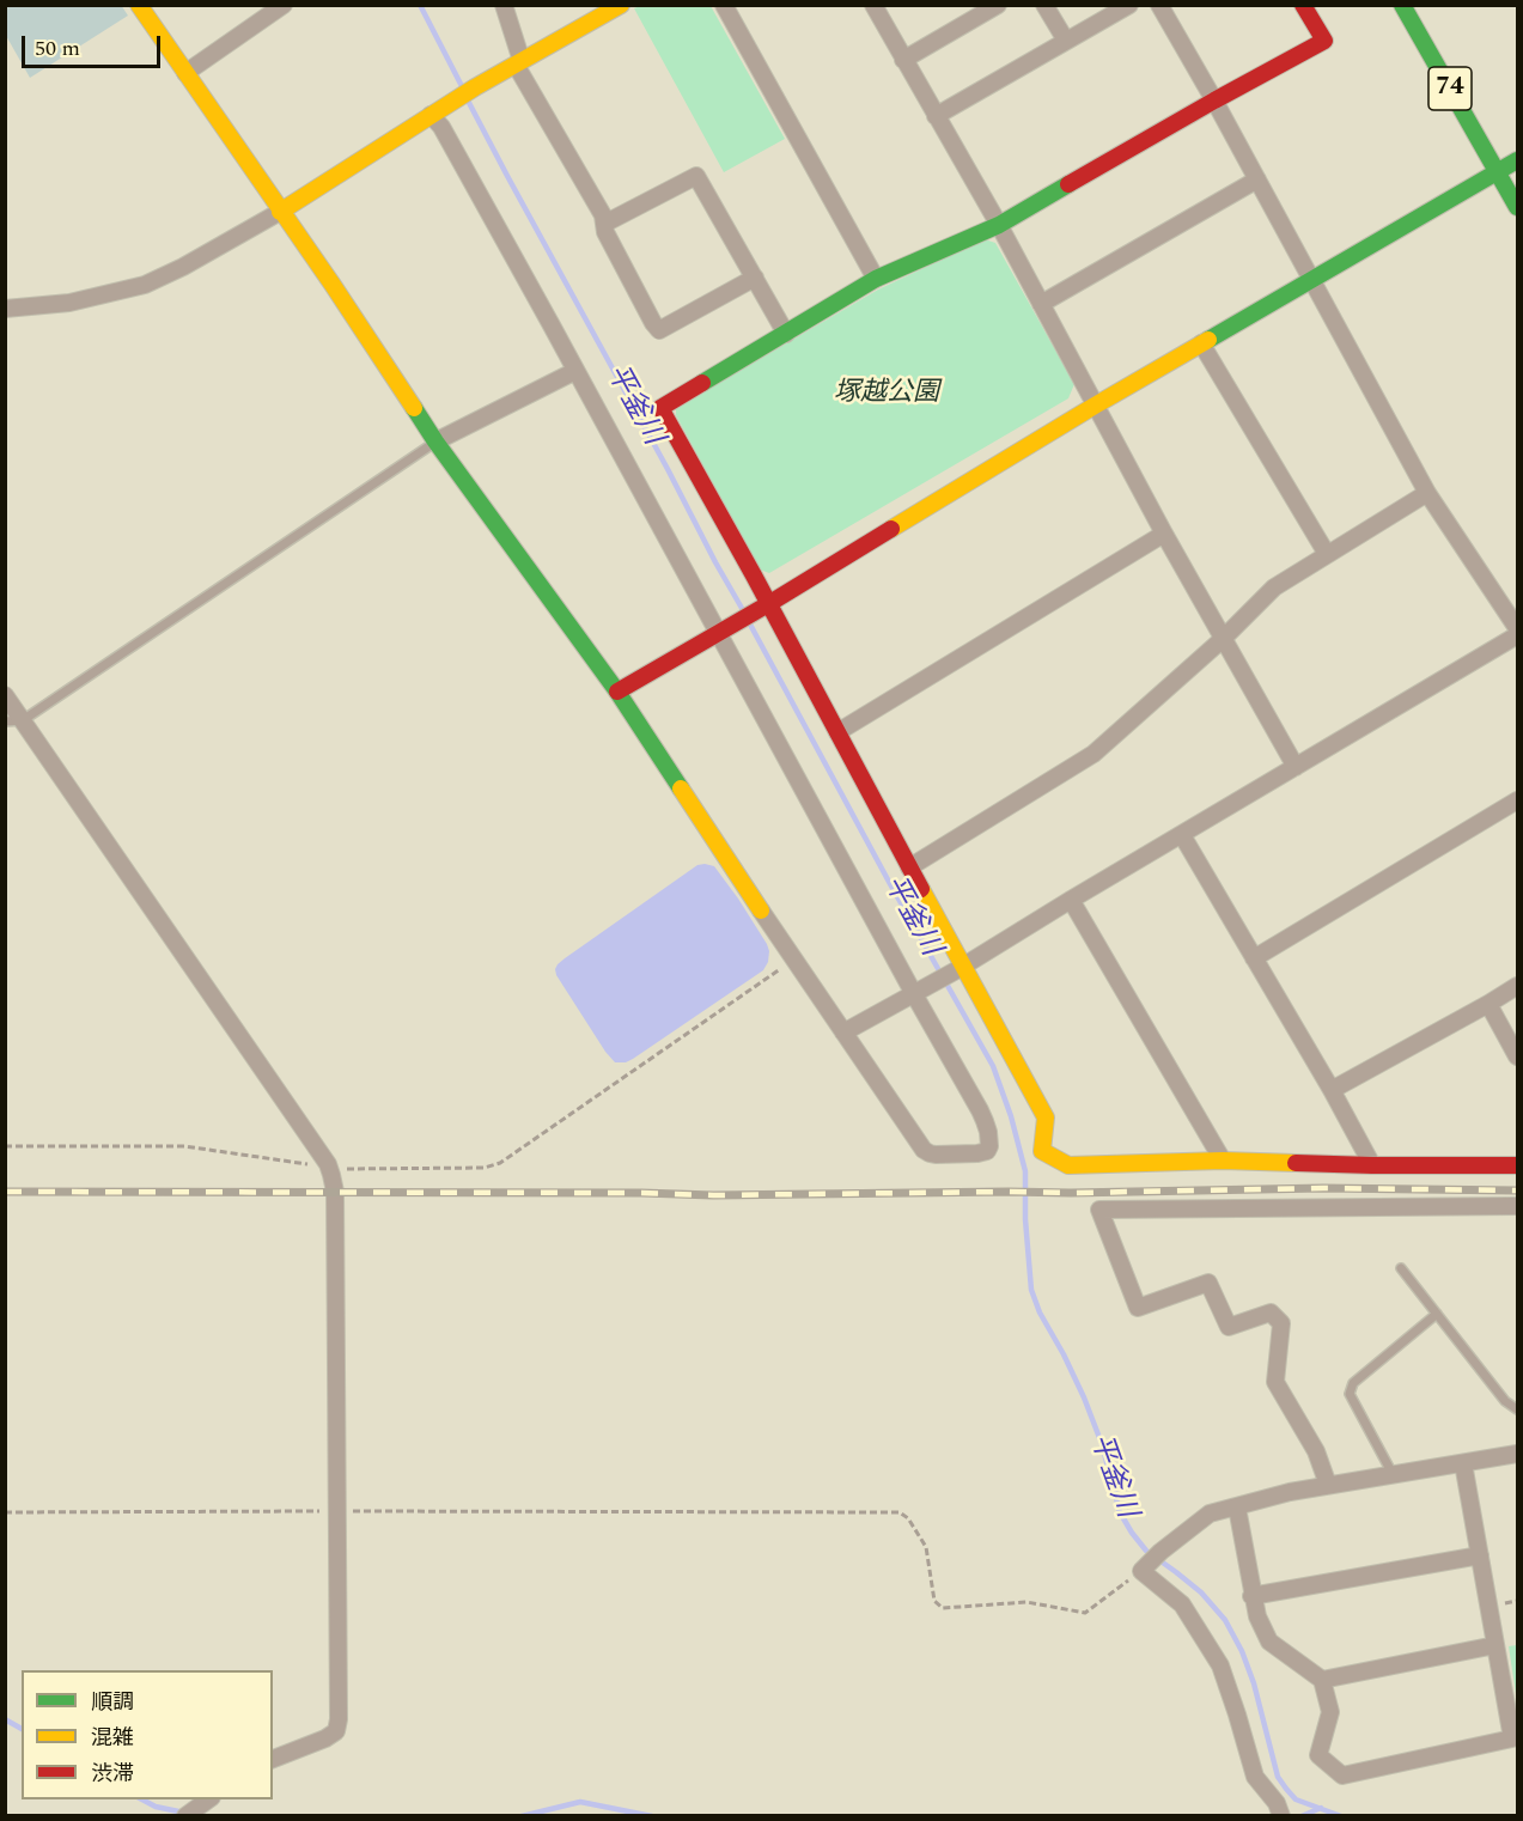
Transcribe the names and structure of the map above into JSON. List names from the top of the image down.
{
  "streets": {
    "street": ["74"]
  },
  "water": ["平釜川"],
  "parks": ["塚越公園"],
  "legend": ["順調", "混雑", "渋滞"],
  "scale_bar": "50 m"
}
